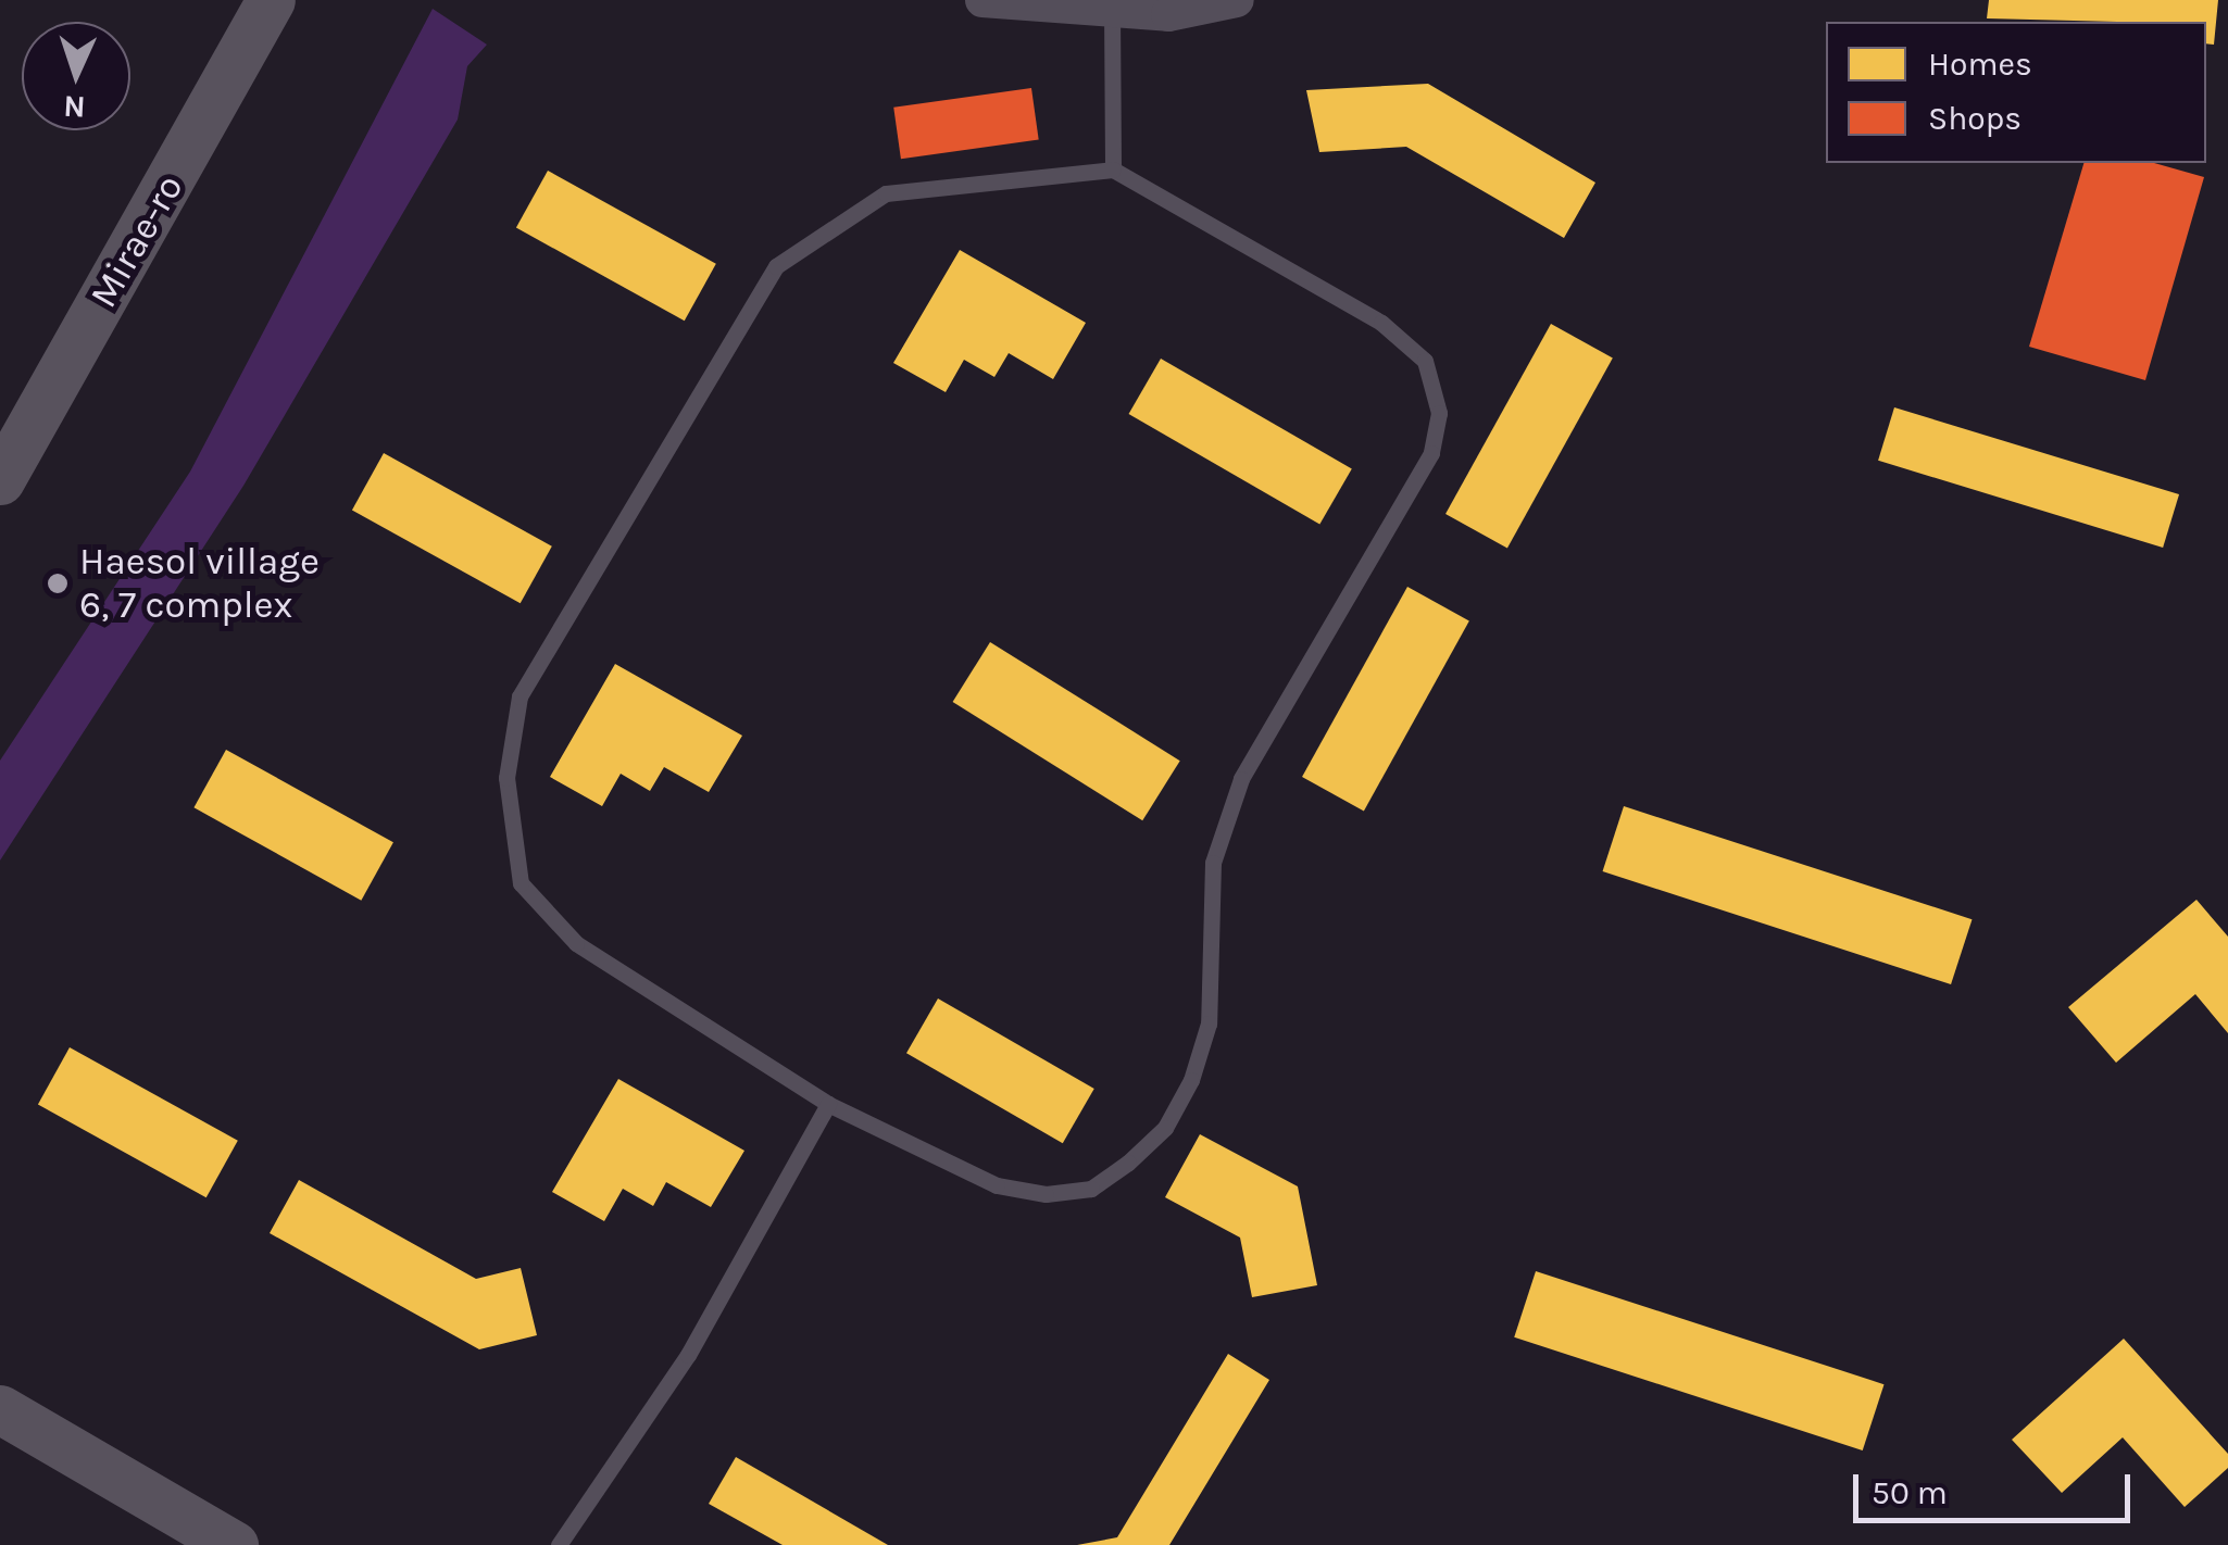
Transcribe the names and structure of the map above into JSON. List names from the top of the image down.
{
  "streets": {
    "main road": ["Mirae-ro"]
  },
  "places": ["Haesol village 6, 7 complex"],
  "legend": ["Homes", "Shops"],
  "scale_bar": "50 m",
  "north": "bottom"
}
